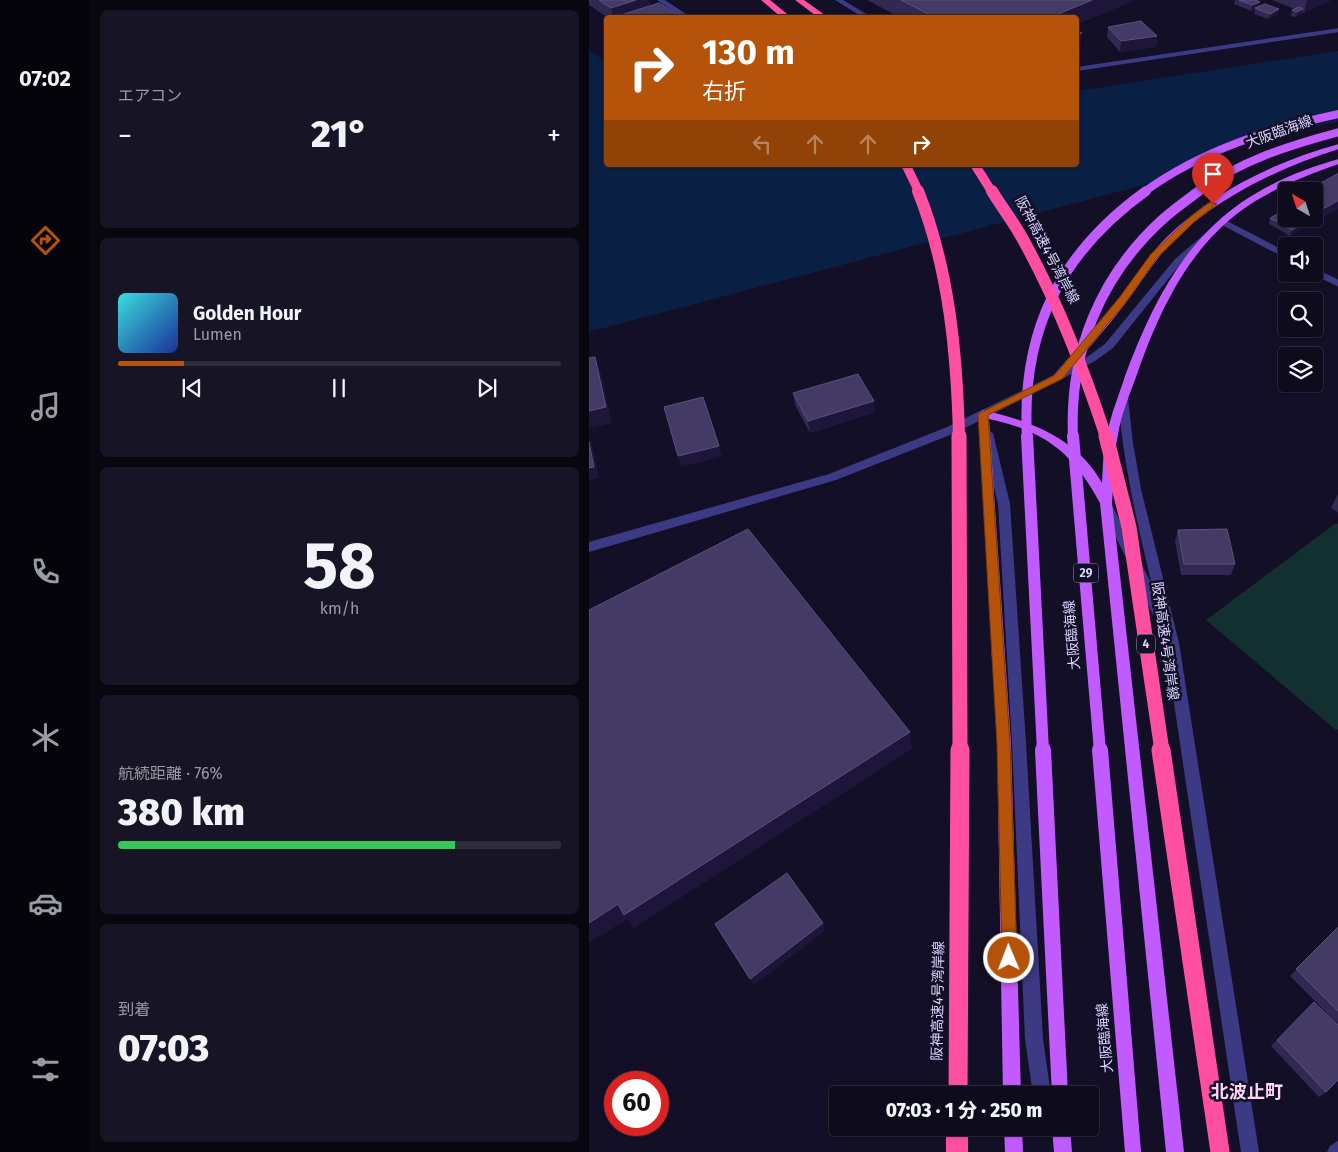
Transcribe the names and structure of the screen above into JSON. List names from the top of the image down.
{
  "streets": {
    "highway": ["阪神高速4号湾岸線", "4"],
    "main road": ["大阪臨海線", "29"]
  },
  "districts": ["北波止町"],
  "north": "top left",
  "page": {
    "tabs": "07:02",
    "tile": [
      "エアコン",
      ["58", "km/h"],
      ["航続距離 · 76%", "380 km"],
      ["到着", "07:03"]
    ],
    "turn": ["130 m", "右折"],
    "heat": ["−", "21°", "+"],
    "song": ["Golden Hour", "Lumen"],
    "limit": "60",
    "trip": "07:03 · 1 分 · 250 m"
  }
}
